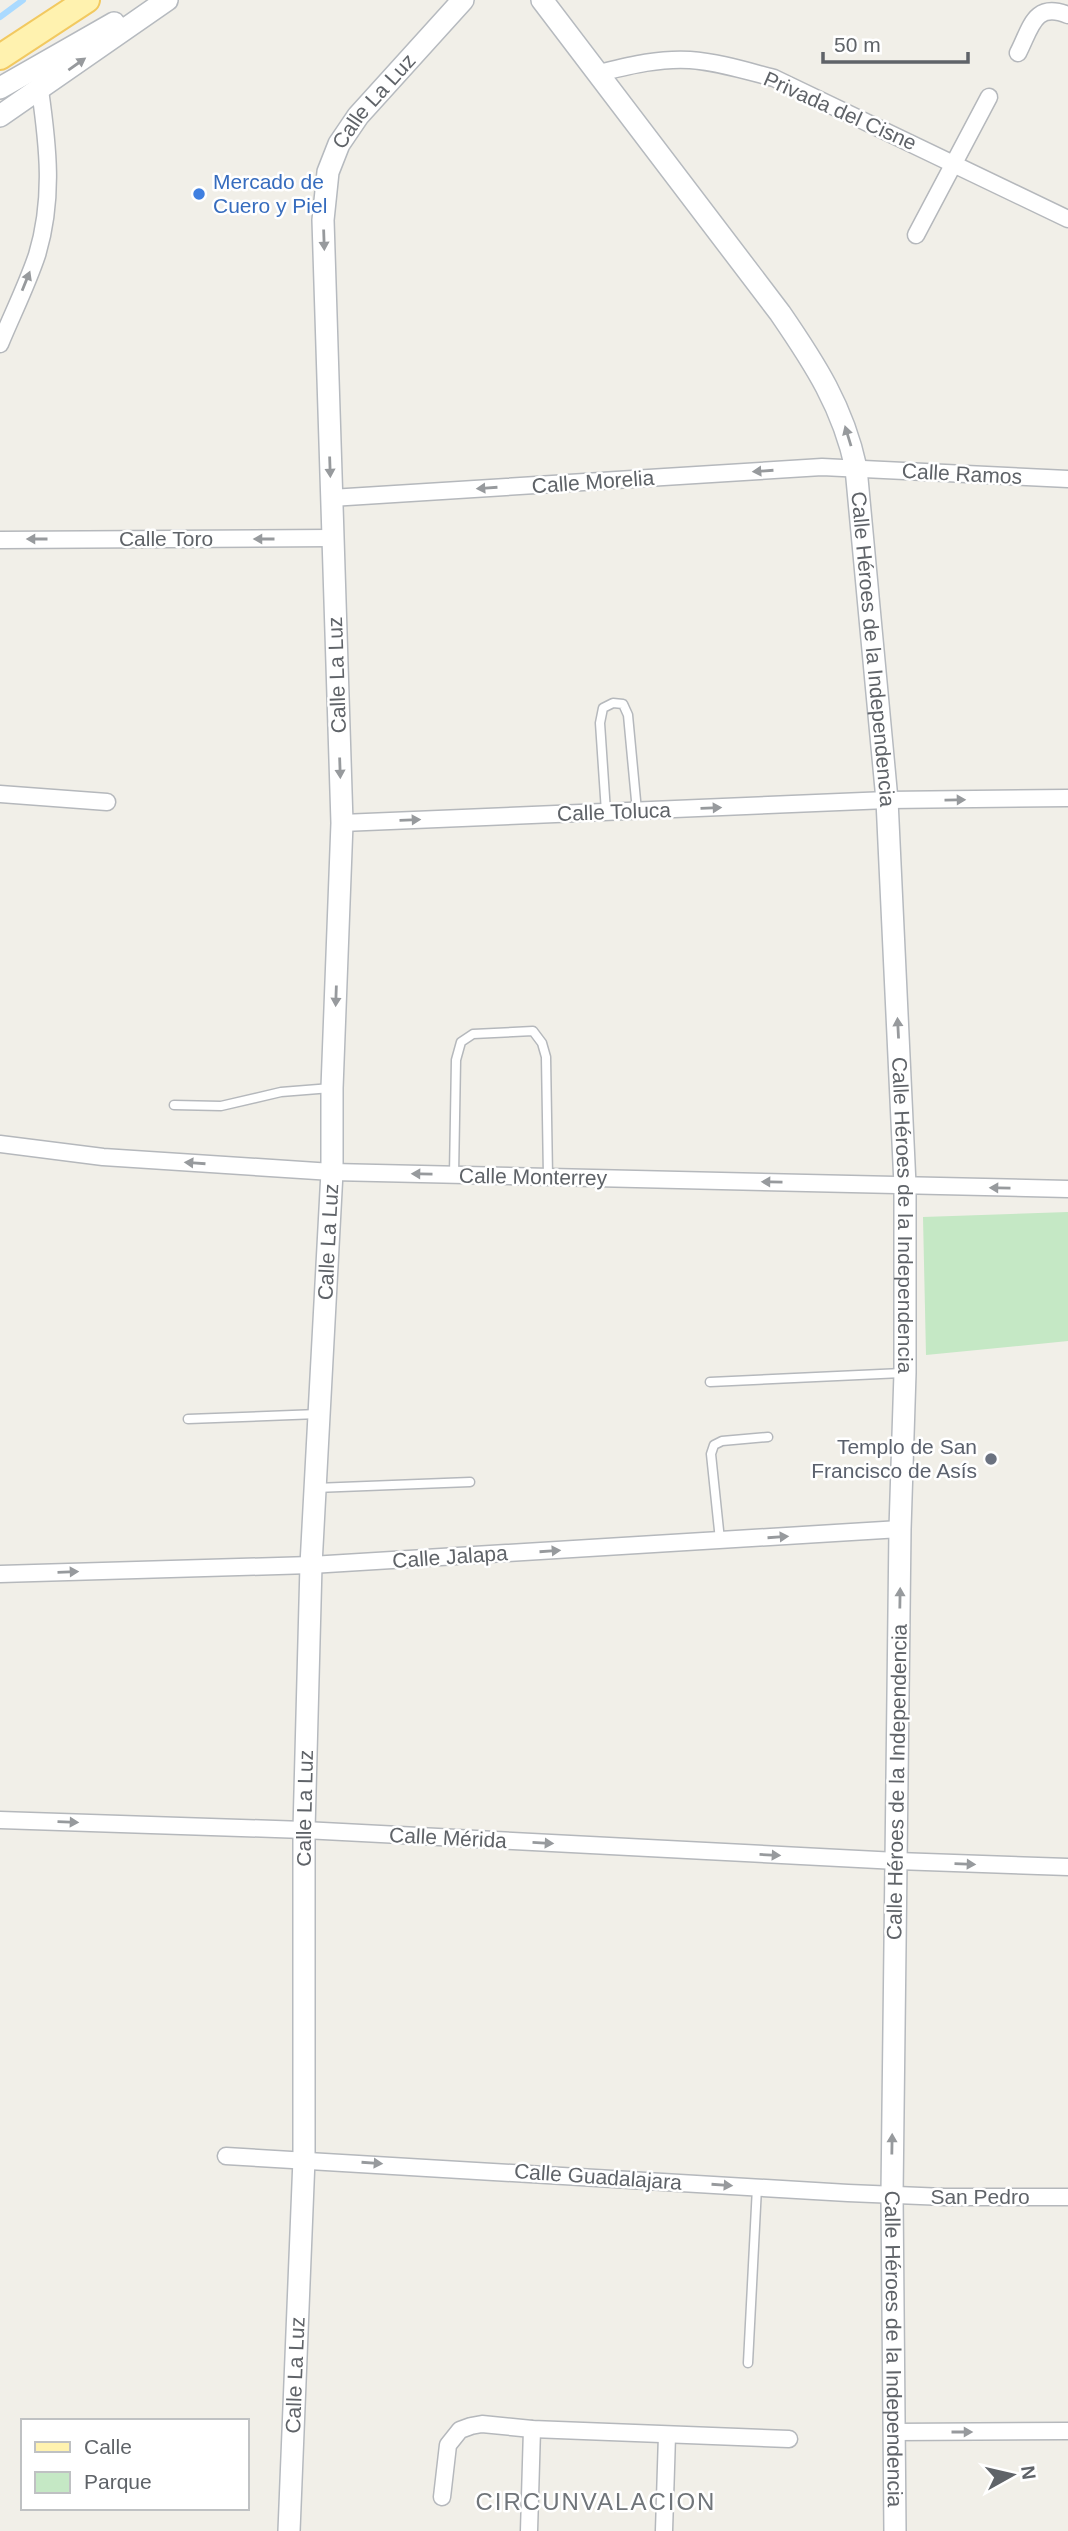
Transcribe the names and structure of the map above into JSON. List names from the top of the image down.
{
  "streets": {
    "street": [
      "Calle La Luz",
      "Privada del Cisne",
      "Calle Ramos",
      "Calle Morelia",
      "Calle Toro",
      "Calle Héroes de la Independencia",
      "Calle Toluca",
      "Calle Monterrey",
      "Calle Jalapa",
      "Calle Mérida",
      "Calle Guadalajara",
      "San Pedro"
    ]
  },
  "crossings": [
    ["Calle La Luz", "Calle Morelia"],
    ["Calle La Luz", "Calle Toro"],
    ["Calle La Luz", "Calle Toluca"],
    ["Calle La Luz", "Calle Monterrey"],
    ["Calle La Luz", "Calle Jalapa"],
    ["Calle La Luz", "Calle Mérida"],
    ["Calle La Luz", "Calle Guadalajara"],
    ["Privada del Cisne", "Calle Héroes de la Independencia"],
    ["Calle Ramos", "Calle Morelia"],
    ["Calle Ramos", "Calle Héroes de la Independencia"],
    ["Calle Morelia", "Calle Héroes de la Independencia"],
    ["Calle Héroes de la Independencia", "Calle Toluca"],
    ["Calle Héroes de la Independencia", "Calle Monterrey"],
    ["Calle Héroes de la Independencia", "Calle Jalapa"],
    ["Calle Héroes de la Independencia", "Calle Mérida"],
    ["Calle Héroes de la Independencia", "Calle Guadalajara"],
    ["Calle Héroes de la Independencia", "San Pedro"],
    ["Calle Guadalajara", "San Pedro"]
  ],
  "one_way": [
    "Calle La Luz",
    "Calle Morelia",
    "Calle Toro",
    "Calle Héroes de la Independencia",
    "Calle Toluca",
    "Calle Monterrey",
    "Calle Jalapa",
    "Calle Mérida",
    "Calle Guadalajara"
  ],
  "districts": ["CIRCUNVALACION"],
  "places": ["Mercado de Cuero y Piel", "Templo de San Francisco de Asís"],
  "legend": ["Calle", "Parque"],
  "scale_bar": "50 m",
  "north": "right"
}
